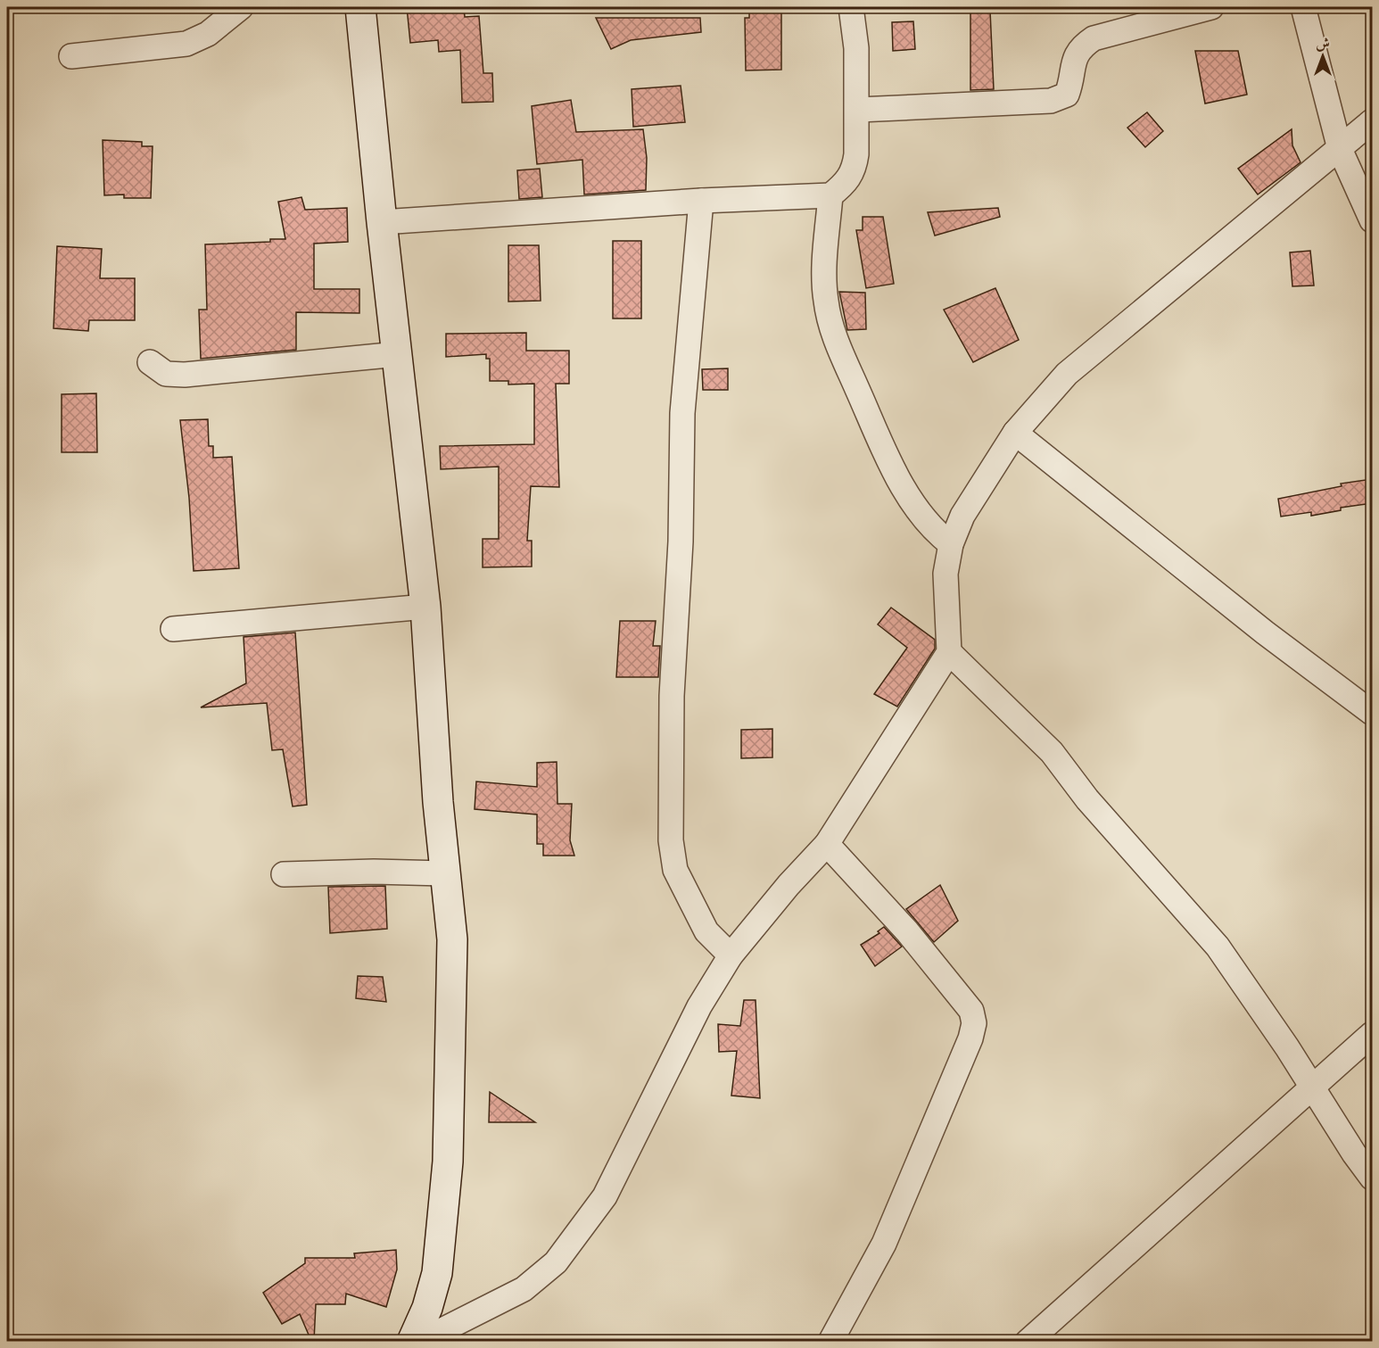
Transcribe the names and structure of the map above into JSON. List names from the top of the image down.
{
  "north": "top"
}
